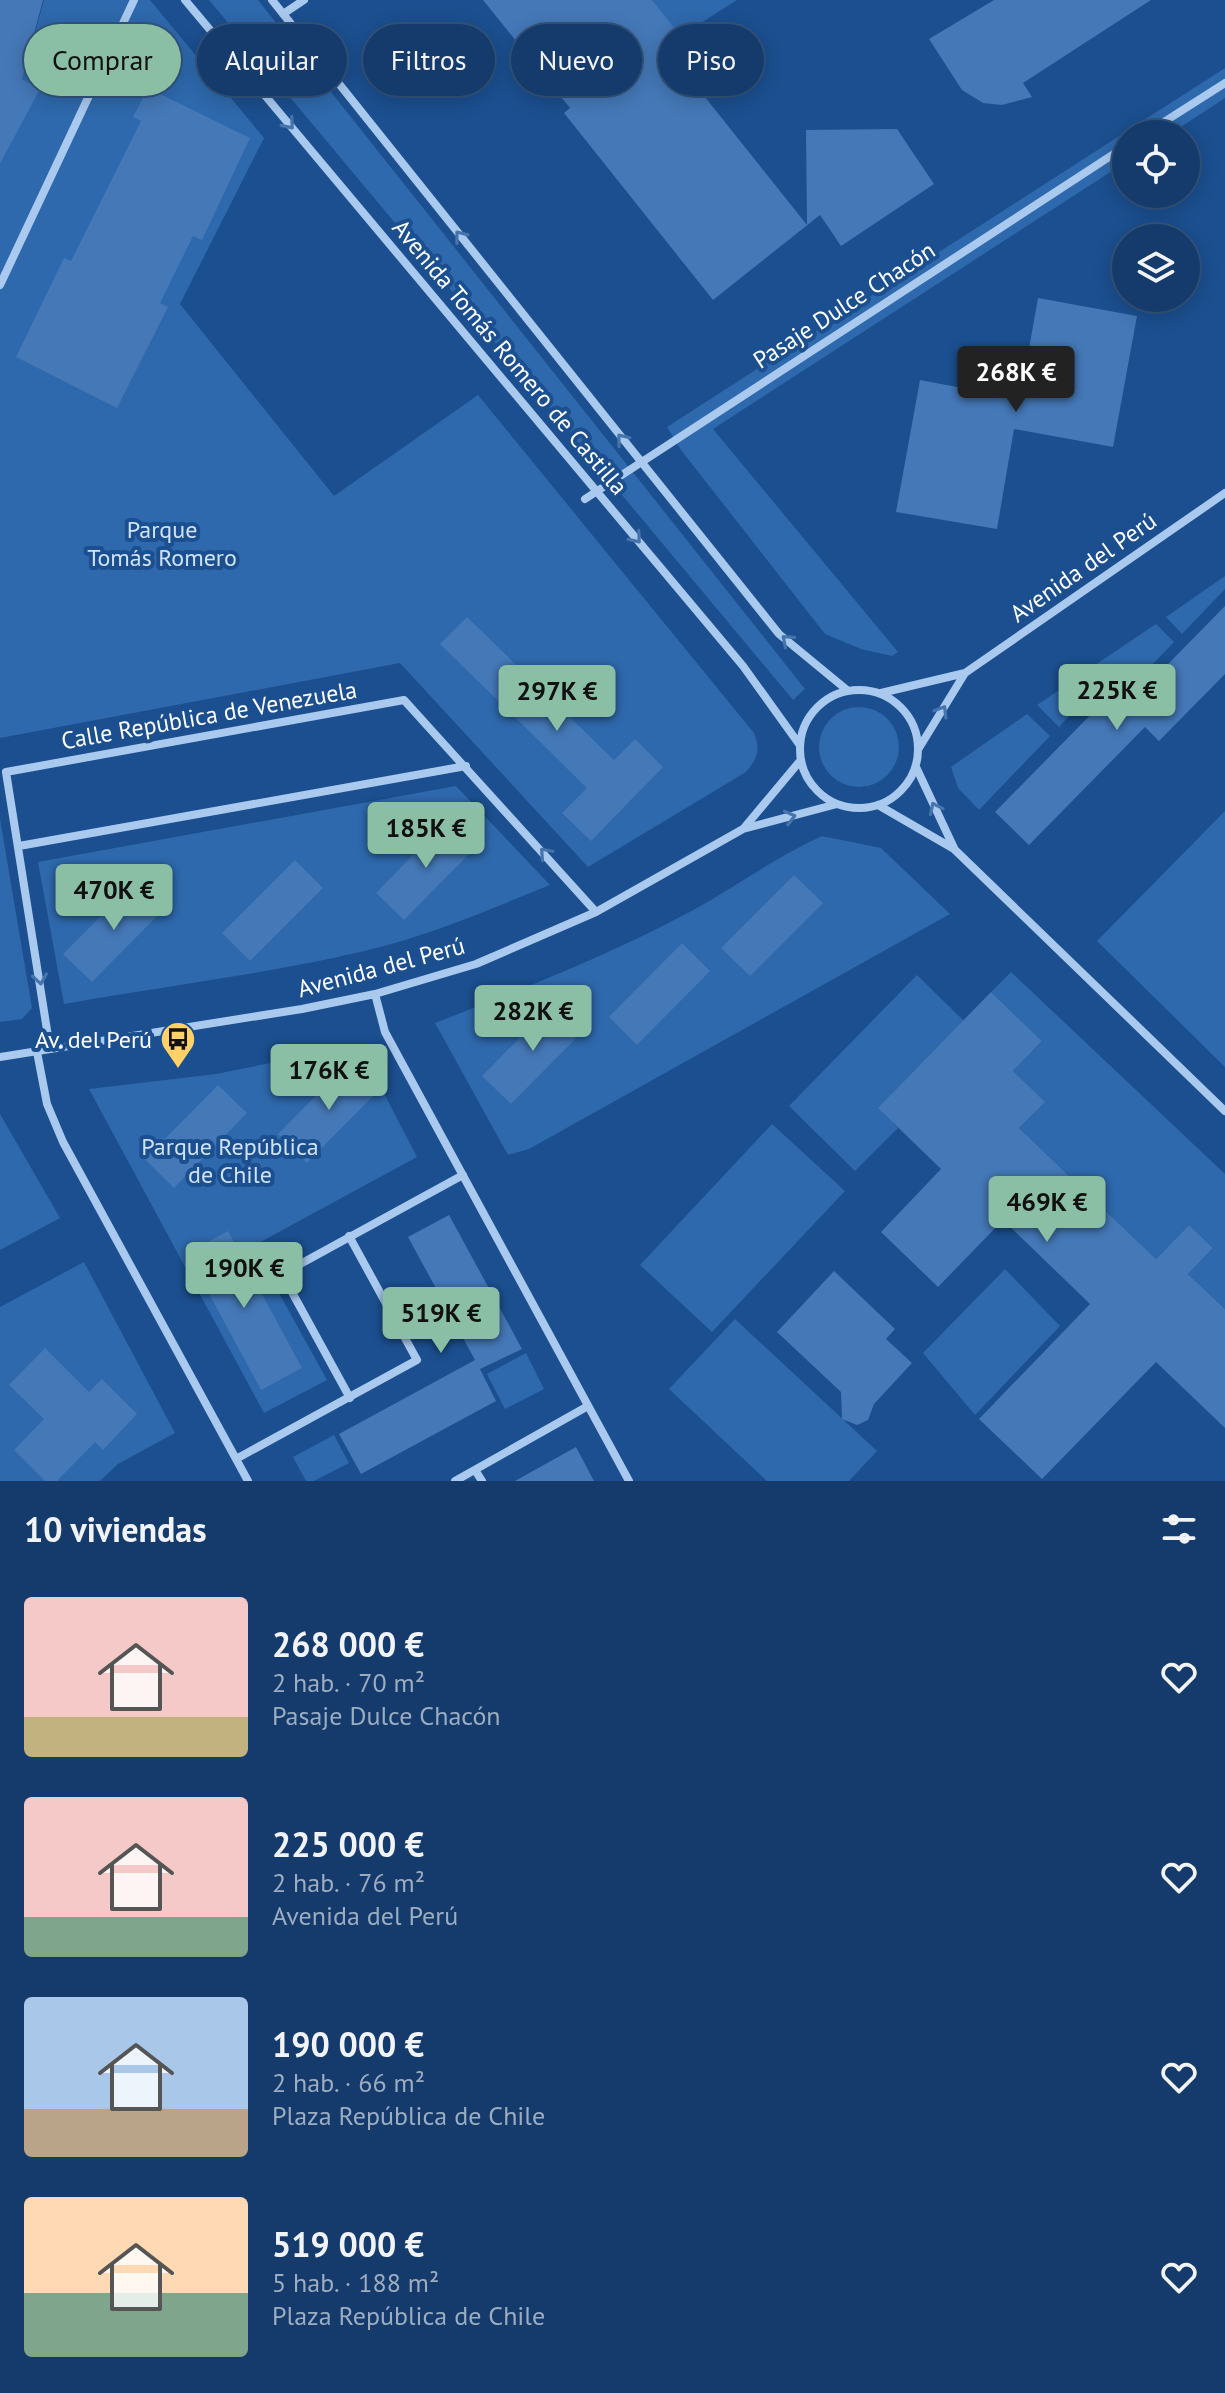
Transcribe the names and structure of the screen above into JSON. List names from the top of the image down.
{
  "streets": {
    "street": [
      "Pasaje Dulce Chacón",
      "Avenida Tomás Romero de Castilla",
      "Avenida del Perú",
      "Calle República de Venezuela"
    ]
  },
  "crossings": [
    ["Pasaje Dulce Chacón", "Avenida Tomás Romero de Castilla"],
    ["Avenida Tomás Romero de Castilla", "Avenida del Perú"],
    ["Avenida del Perú", "Calle República de Venezuela"]
  ],
  "parks": ["Parque Tomás Romero", "Parque República de Chile"],
  "places": {
    "bus stop": ["Av. del Perú"]
  },
  "page": {
    "chip": [
      "Comprar",
      "Alquilar",
      "Filtros",
      "Nuevo",
      "Piso"
    ],
    "price": [
      "268K €",
      "225K €",
      "297K €",
      "185K €",
      "470K €",
      "282K €",
      "176K €",
      "469K €",
      "190K €",
      "519K €"
    ],
    "heading": "10 viviendas",
    "list": [
      {
        "name": "268 000 €",
        "note": "2 hab. · 70 m² · Pasaje Dulce Chacón"
      },
      {
        "name": "225 000 €",
        "note": "2 hab. · 76 m² · Avenida del Perú"
      },
      {
        "name": "190 000 €",
        "note": "2 hab. · 66 m² · Plaza República de Chile"
      },
      {
        "name": "519 000 €",
        "note": "5 hab. · 188 m² · Plaza República de Chile"
      }
    ]
  }
}
